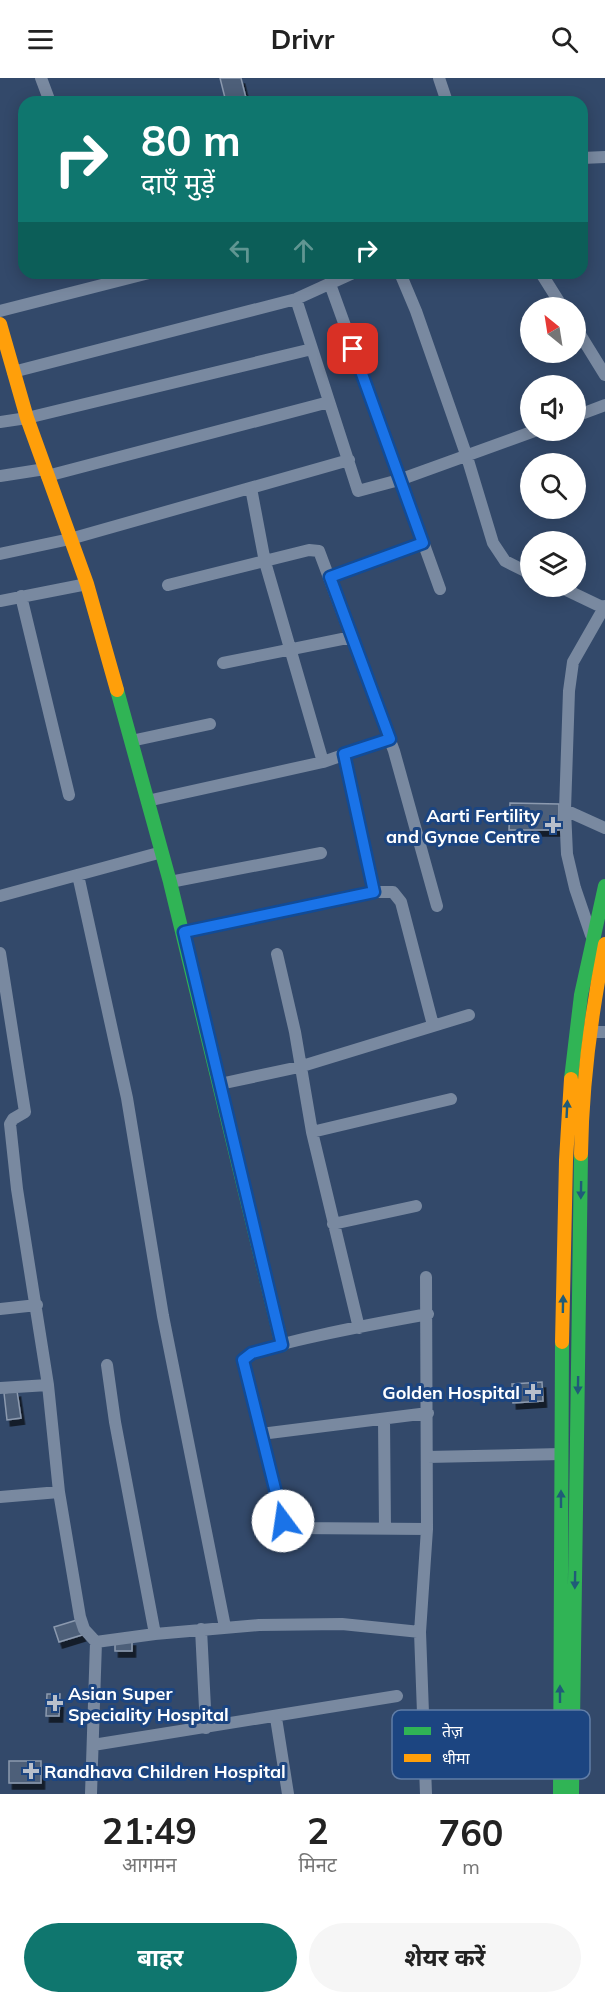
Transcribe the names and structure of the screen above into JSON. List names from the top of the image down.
{
  "places": {
    "health": [
      "Aarti Fertility and Gynae Centre",
      "Golden Hospital",
      "Asian Super Speciality Hospital",
      "Randhava Children Hospital"
    ]
  },
  "legend": ["तेज़", "धीमा"],
  "north": "top left",
  "page": {
    "header": "Drivr",
    "turn": ["80 m", "दाएँ मुड़ें"],
    "eta": [
      "21:49",
      "आगमन",
      "2",
      "मिनट",
      "760",
      "m"
    ],
    "buttons": ["बाहर", "शेयर करें"]
  }
}
